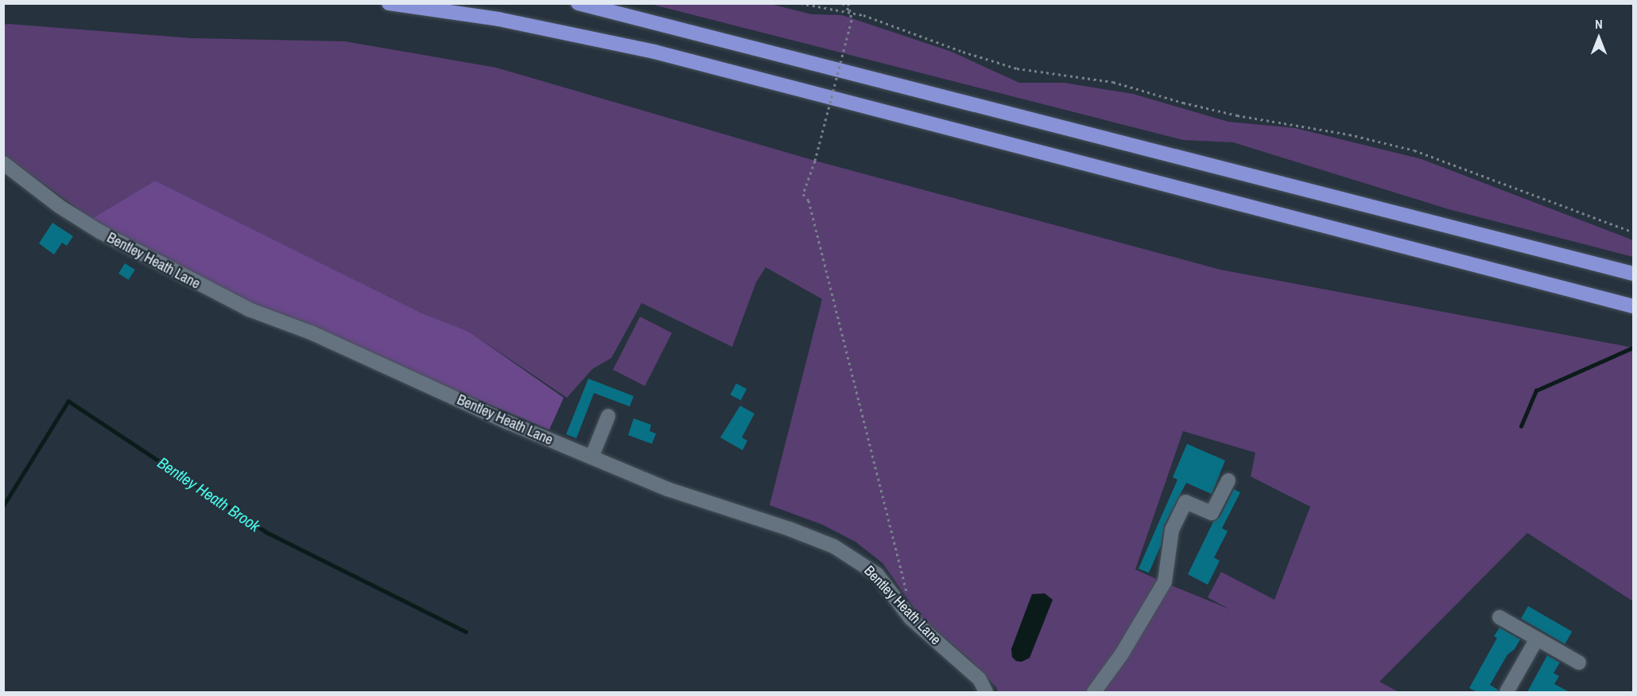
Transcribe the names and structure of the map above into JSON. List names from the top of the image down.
{
  "streets": {
    "street": ["Bentley Heath Lane"]
  },
  "water": ["Bentley Heath Brook"],
  "north": "top"
}
